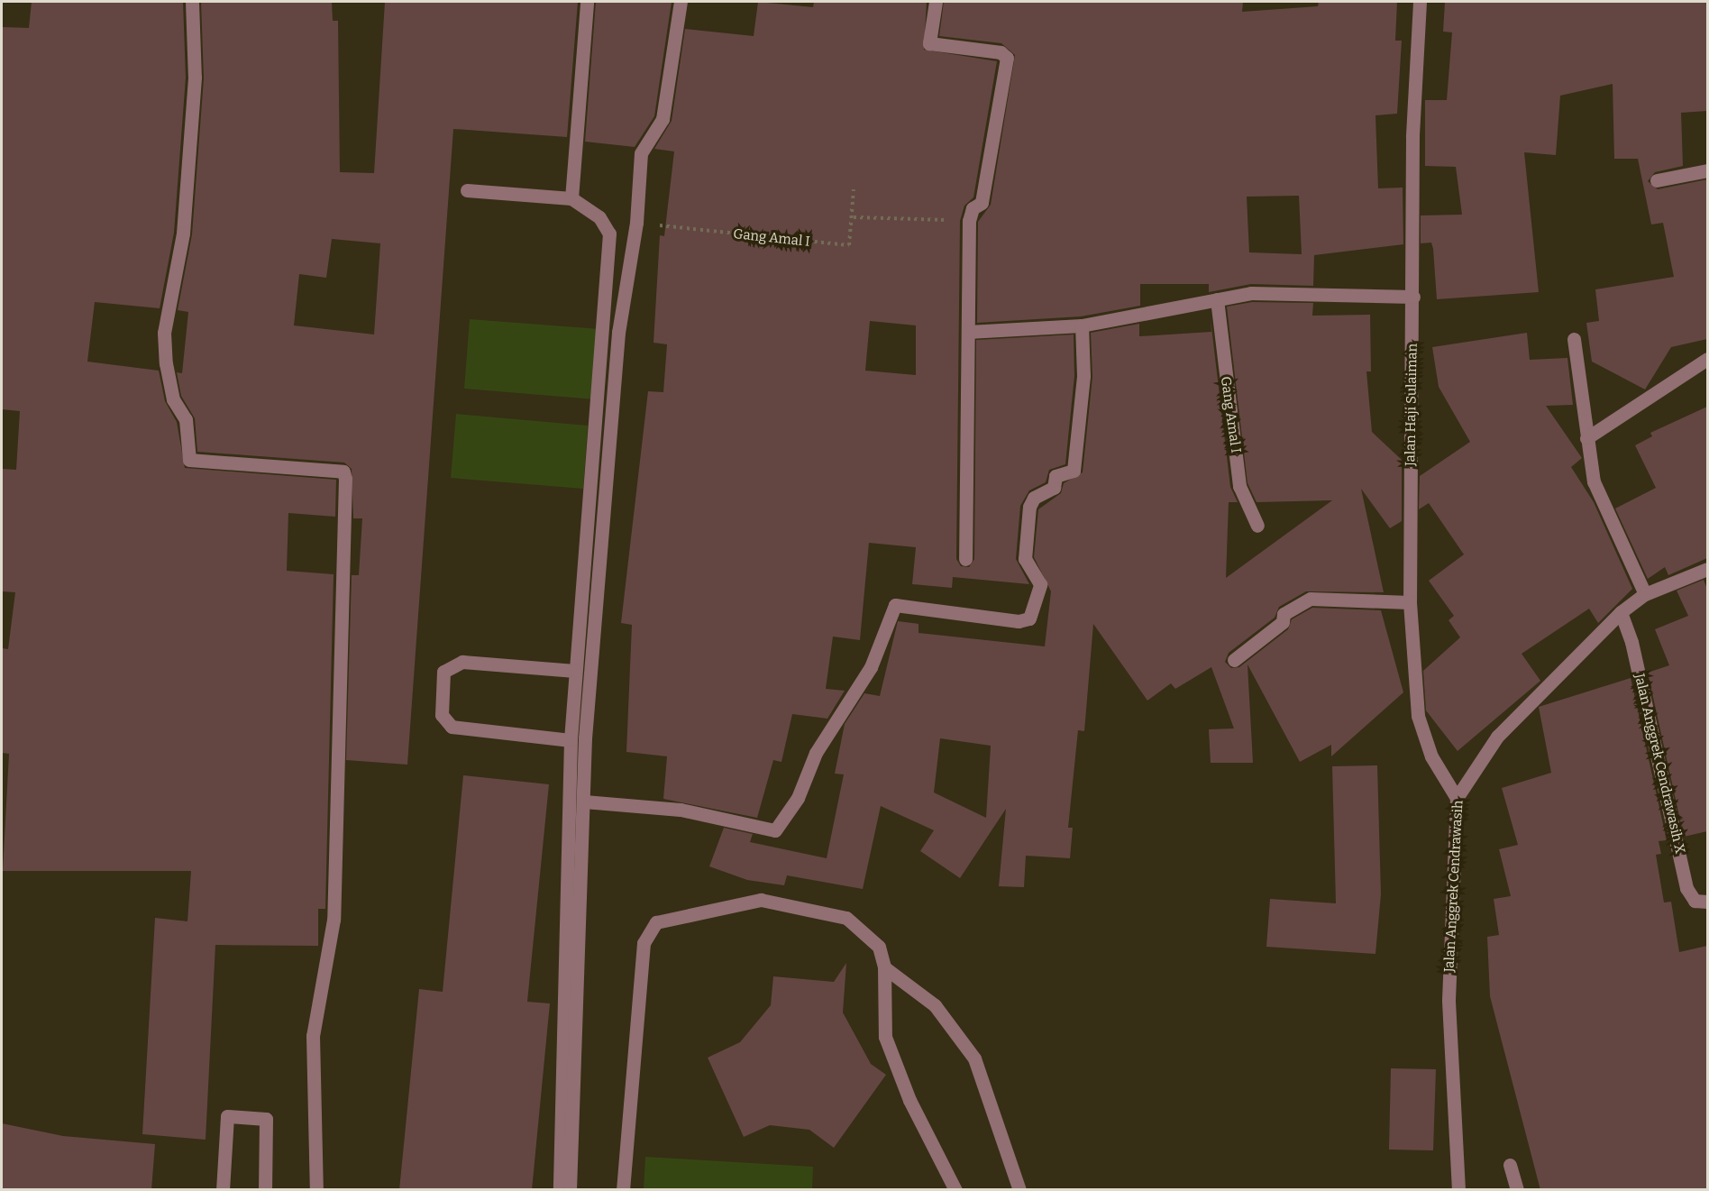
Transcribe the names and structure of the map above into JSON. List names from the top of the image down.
{
  "streets": {
    "street": [
      "Gang Amal I",
      "Jalan Haji Sulaiman",
      "Jalan Anggrek Cendrawasih X",
      "Jalan Anggrek Cendrawasih"
    ]
  },
  "crossings": [
    ["Jalan Haji Sulaiman", "Jalan Anggrek Cendrawasih"],
    ["Jalan Anggrek Cendrawasih X", "Jalan Anggrek Cendrawasih"]
  ]
}
